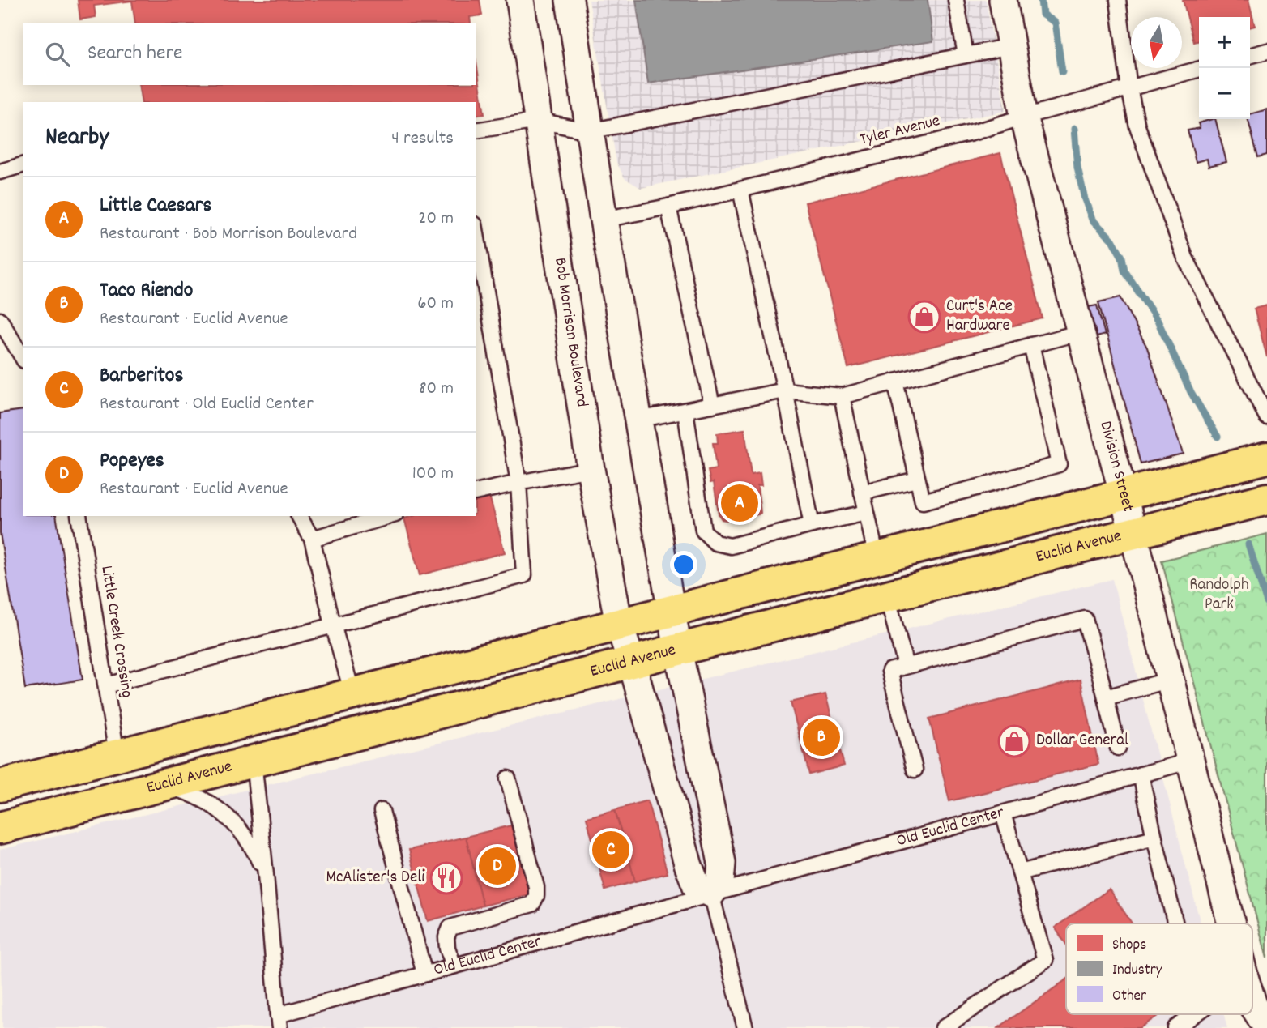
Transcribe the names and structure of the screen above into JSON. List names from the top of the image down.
{
  "streets": {
    "main road": ["Euclid Avenue"],
    "street": ["Bob Morrison Boulevard", "Division Street"],
    "lane": ["Tyler Avenue", "Little Creek Crossing", "Old Euclid Center"]
  },
  "crossings": [
    ["Tyler Avenue", "Division Street"],
    ["Bob Morrison Boulevard", "Euclid Avenue"],
    ["Division Street", "Euclid Avenue"],
    ["Division Street", "Old Euclid Center"]
  ],
  "parks": ["Randolph Park"],
  "places": {
    "shop": ["Curt's Ace Hardware", "Dollar General"],
    "restaurant": ["McAlister's Deli"]
  },
  "legend": ["Shops", "Industry", "Other"],
  "north": "bottom",
  "page": {
    "map_buttons": ["+", "−"],
    "search": "Search here",
    "heading": ["Nearby", "4 results"],
    "list": [
      {
        "mark": "A",
        "name": "Little Caesars",
        "note": "Restaurant · Bob Morrison Boulevard",
        "value": "20 m"
      },
      {
        "mark": "B",
        "name": "Taco Riendo",
        "note": "Restaurant · Euclid Avenue",
        "value": "60 m"
      },
      {
        "mark": "C",
        "name": "Barberitos",
        "note": "Restaurant · Old Euclid Center",
        "value": "80 m"
      },
      {
        "mark": "D",
        "name": "Popeyes",
        "note": "Restaurant · Euclid Avenue",
        "value": "100 m"
      }
    ],
    "pins": [
      "A",
      "B",
      "C",
      "D"
    ]
  }
}
